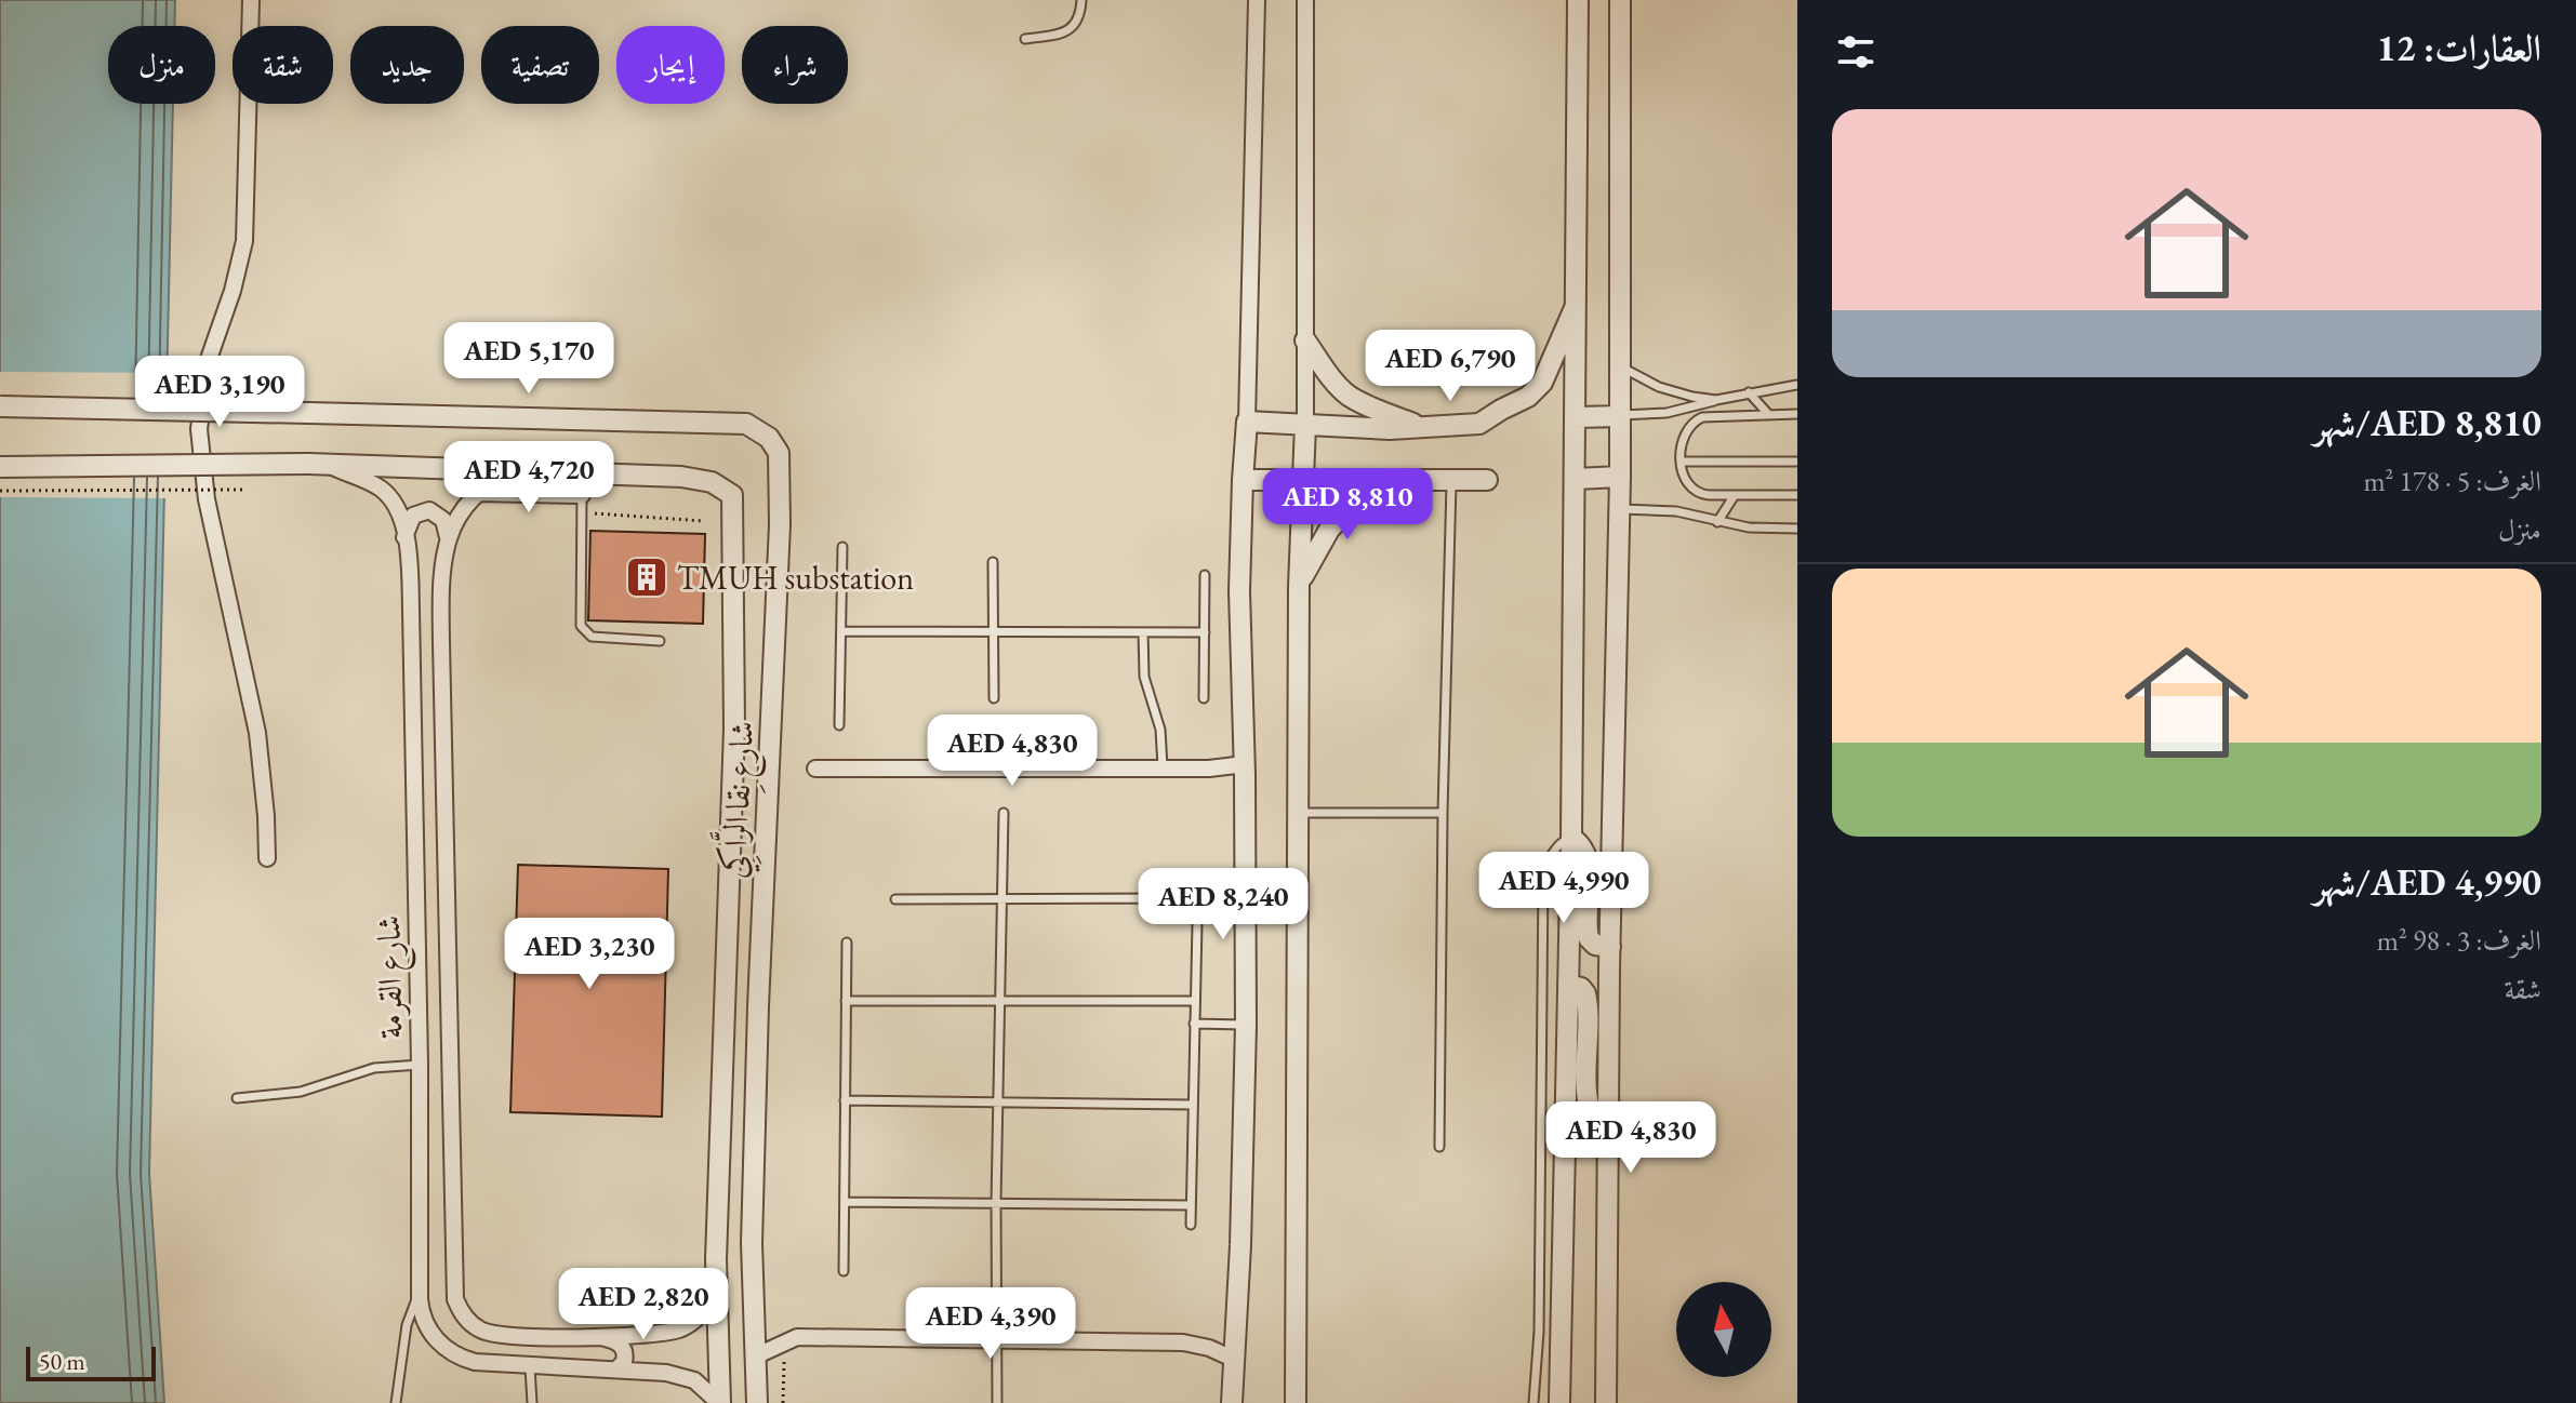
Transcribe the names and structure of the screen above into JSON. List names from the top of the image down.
{
  "streets": {
    "street": ["شارع نِقا الرَّاكِي", "شارع القرمة"]
  },
  "crossings": [
    ["شارع نِقا الرَّاكِي", "شارع القرمة"]
  ],
  "places": {
    "building": ["TMUH substation"]
  },
  "scale_bar": "50 m",
  "north": "top",
  "page": {
    "heading": "العقارات: 12",
    "chip": [
      "شراء",
      "إيجار",
      "تصفية",
      "جديد",
      "شقة",
      "منزل"
    ],
    "list": [
      {
        "name": "AED 8,810/شهر",
        "note": "الغرف: 5 · 178 m² · منزل"
      },
      {
        "name": "AED 4,990/شهر",
        "note": "الغرف: 3 · 98 m² · شقة"
      }
    ],
    "price": [
      "AED 5,170",
      "AED 6,790",
      "AED 3,190",
      "AED 4,720",
      "AED 8,810",
      "AED 4,830",
      "AED 4,990",
      "AED 8,240",
      "AED 3,230",
      "AED 4,830",
      "AED 2,820",
      "AED 4,390"
    ],
    "scale": "50 m"
  }
}
